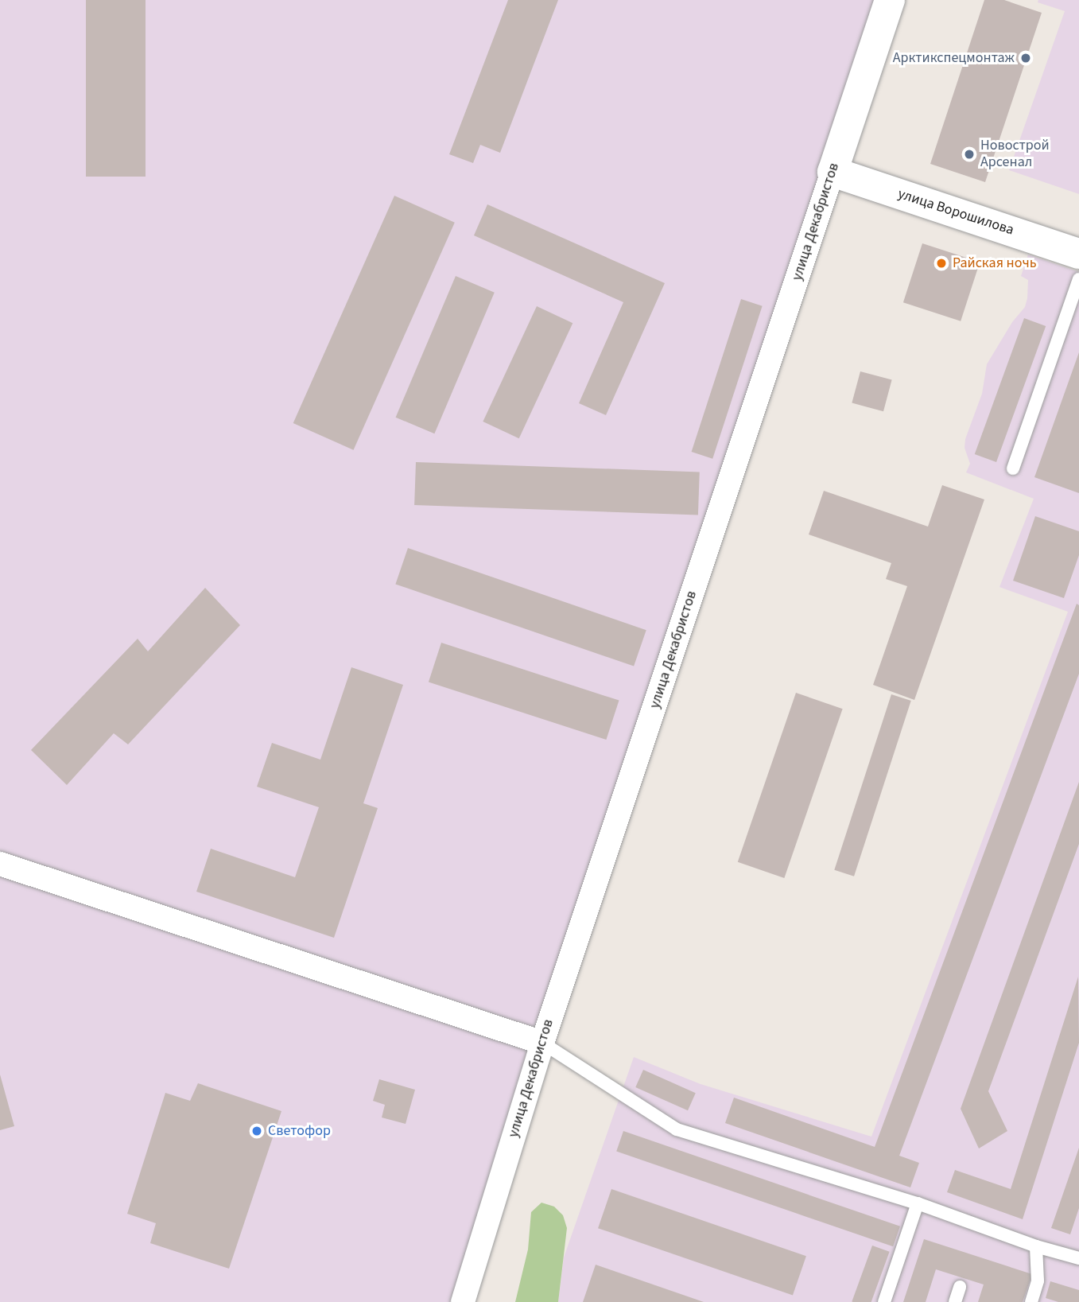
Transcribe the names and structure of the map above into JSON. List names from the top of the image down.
{
  "streets": {
    "street": ["улица Ворошилова", "улица Декабристов"]
  },
  "crossings": [
    ["улица Ворошилова", "улица Декабристов"]
  ],
  "places": [
    "Арктикспецмонтаж",
    "Новострой Арсенал",
    "Райская ночь",
    "Светофор"
  ]
}
